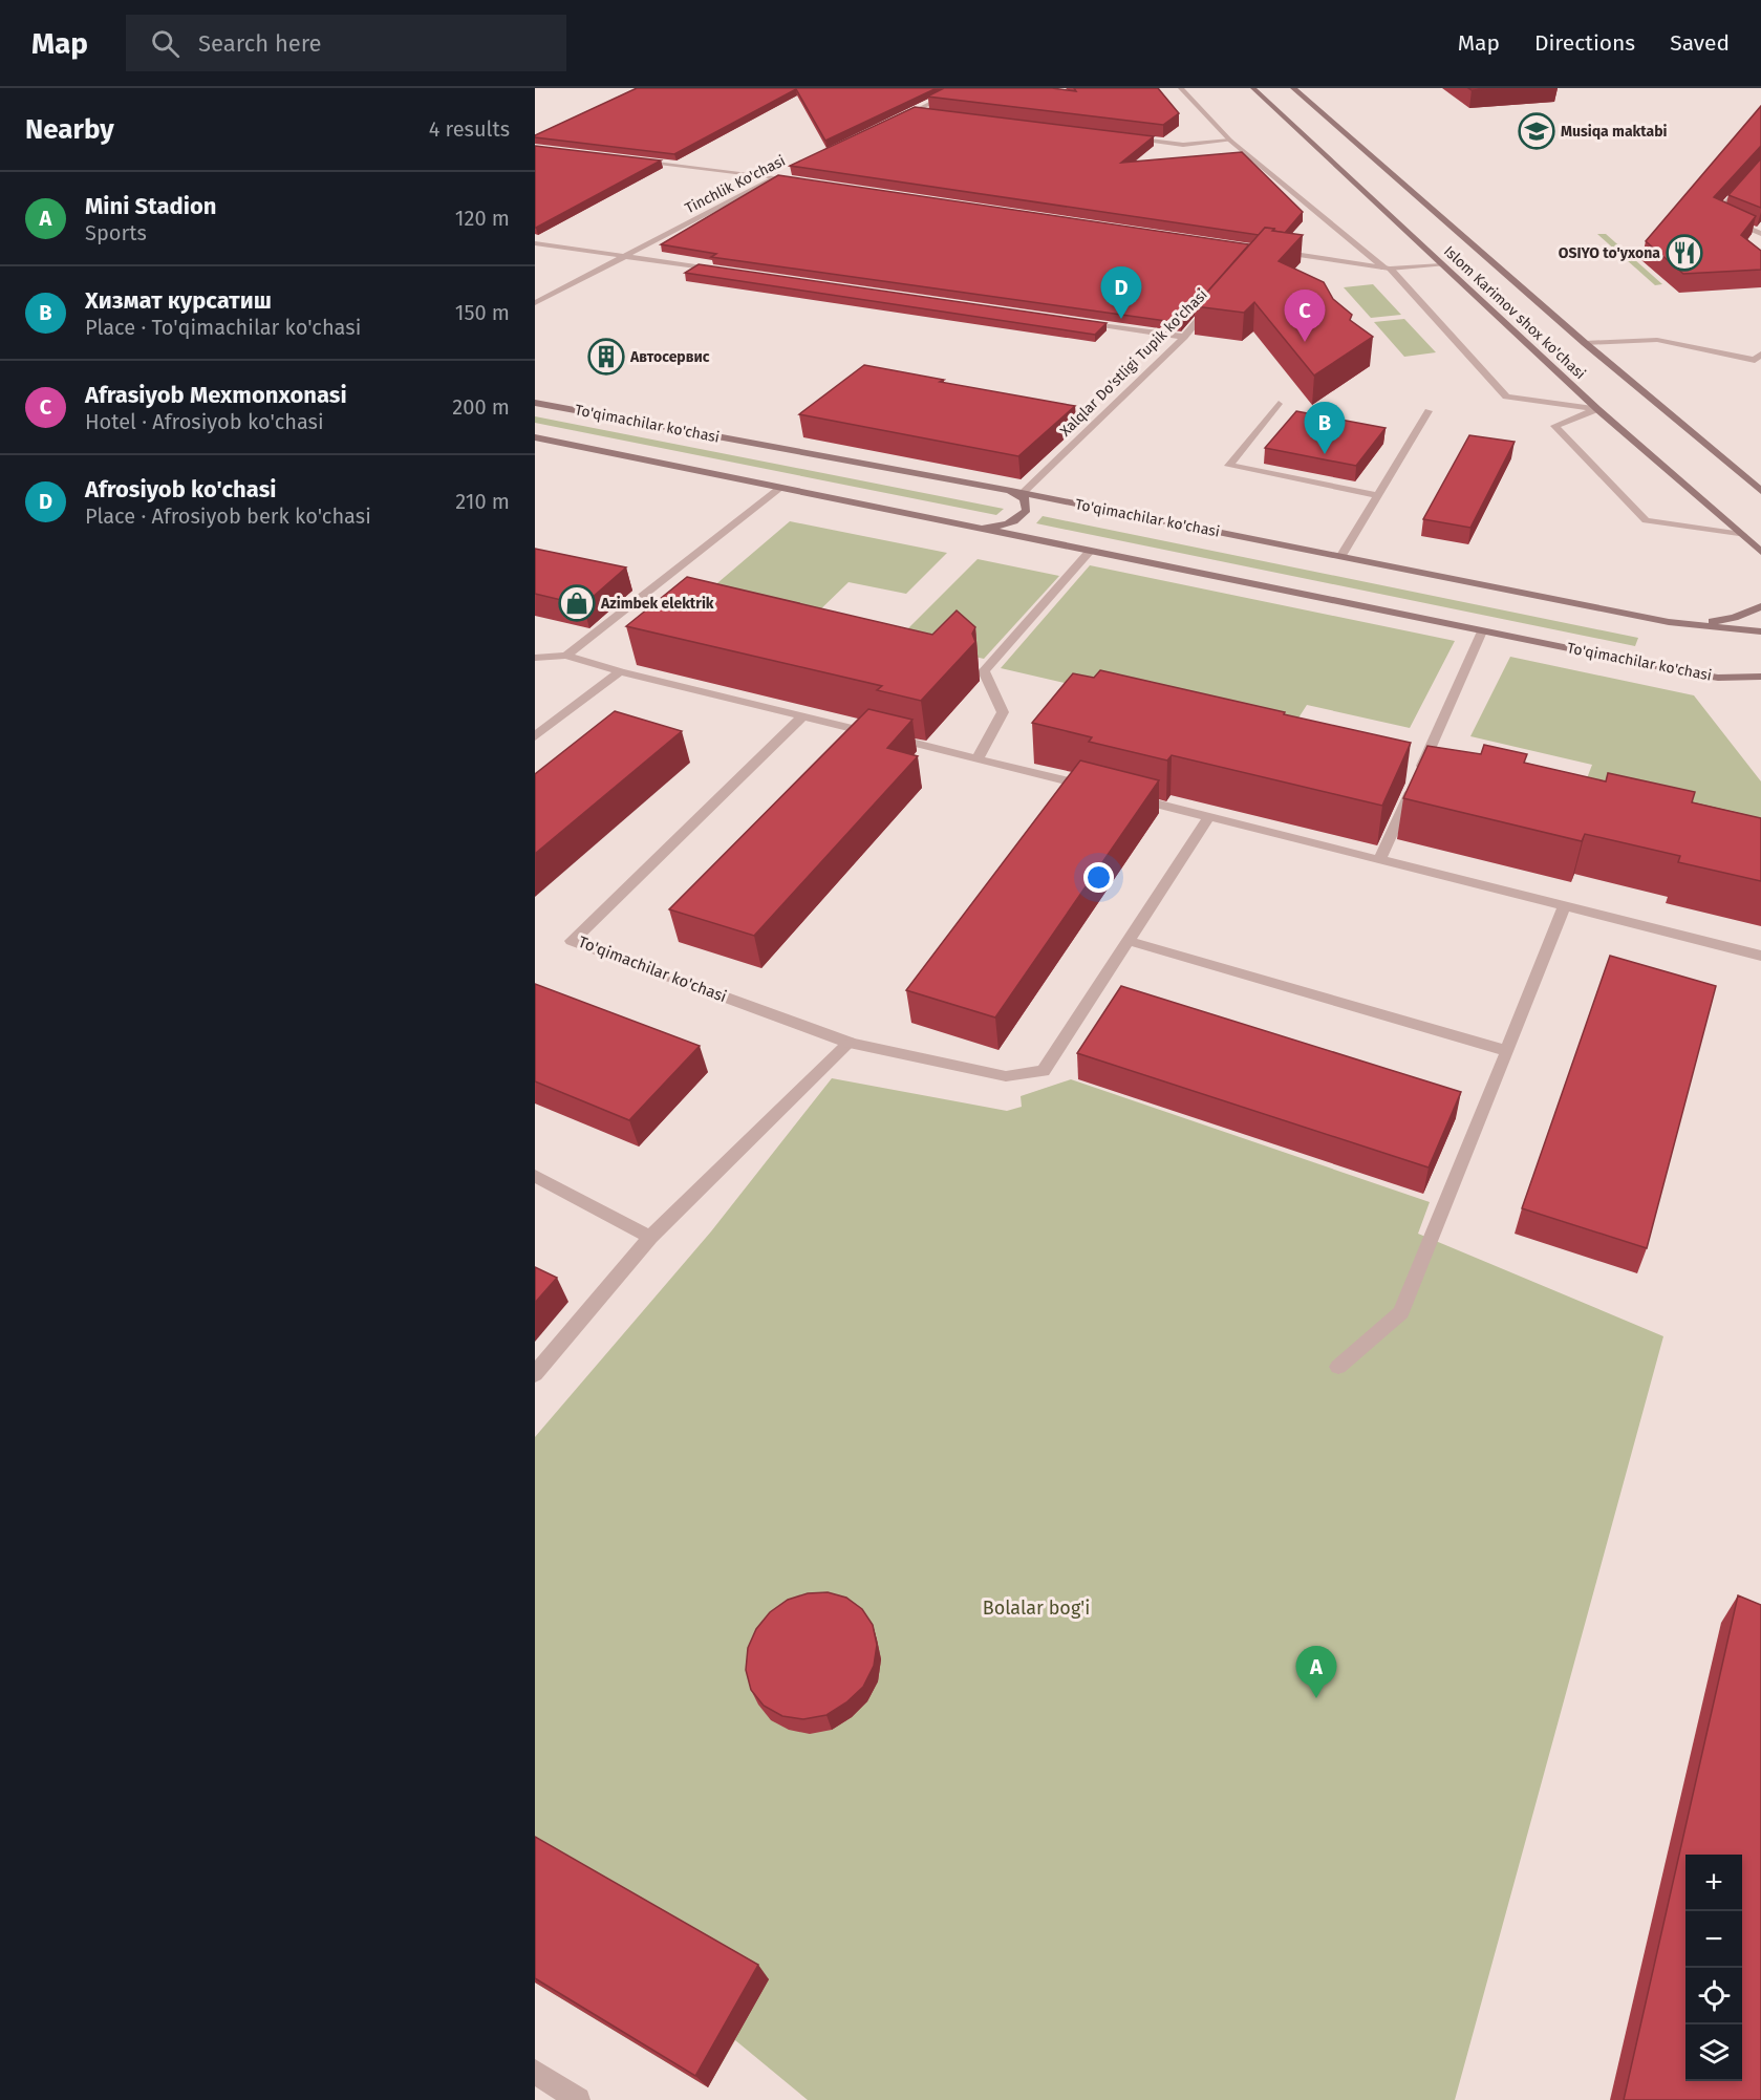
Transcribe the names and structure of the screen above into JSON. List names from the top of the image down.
{
  "streets": {
    "main road": ["Islom Karimov shox ko'chasi", "To'qimachilar ko'chasi"],
    "street": ["Tinchlik Ko'chasi", "Xalqlar Do'stligi Tupik ko'chasi"]
  },
  "crossings": [
    ["Xalqlar Do'stligi Tupik ko'chasi", "To'qimachilar ko'chasi"]
  ],
  "parks": ["Bolalar bog'i"],
  "places": {
    "school or university": ["Musiqa maktabi"],
    "restaurant": ["OSIYO to'yxona"],
    "building": ["Автосервис"],
    "shop": ["Azimbek elektrik"]
  },
  "page": {
    "header": "Map",
    "search": "Search here",
    "nav": ["Map", "Directions", "Saved"],
    "heading": ["Nearby", "4 results"],
    "list": [
      {
        "mark": "A",
        "name": "Mini Stadion",
        "note": "Sports",
        "value": "120 m"
      },
      {
        "mark": "B",
        "name": "Хизмат курсатиш",
        "note": "Place · To'qimachilar ko'chasi",
        "value": "150 m"
      },
      {
        "mark": "C",
        "name": "Afrasiyob Mexmonxonasi",
        "note": "Hotel · Afrosiyob ko'chasi",
        "value": "200 m"
      },
      {
        "mark": "D",
        "name": "Afrosiyob ko'chasi",
        "note": "Place · Afrosiyob berk ko'chasi",
        "value": "210 m"
      }
    ],
    "pins": [
      "D",
      "C",
      "B",
      "A"
    ],
    "map_buttons": ["+", "−"]
  }
}
